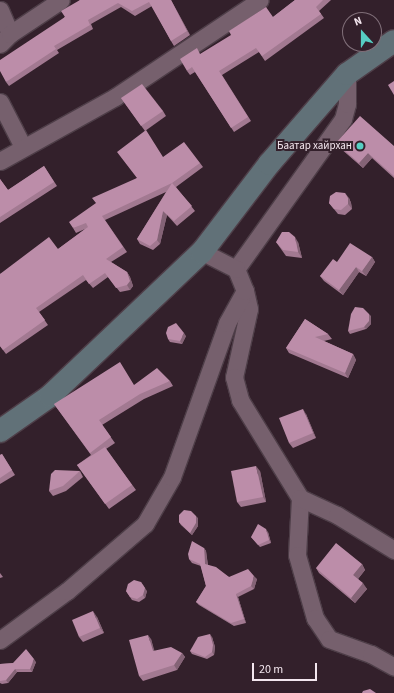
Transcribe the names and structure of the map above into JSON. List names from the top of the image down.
{
  "places": ["Баатар хайрхан"],
  "scale_bar": "20 m",
  "north": "top"
}
